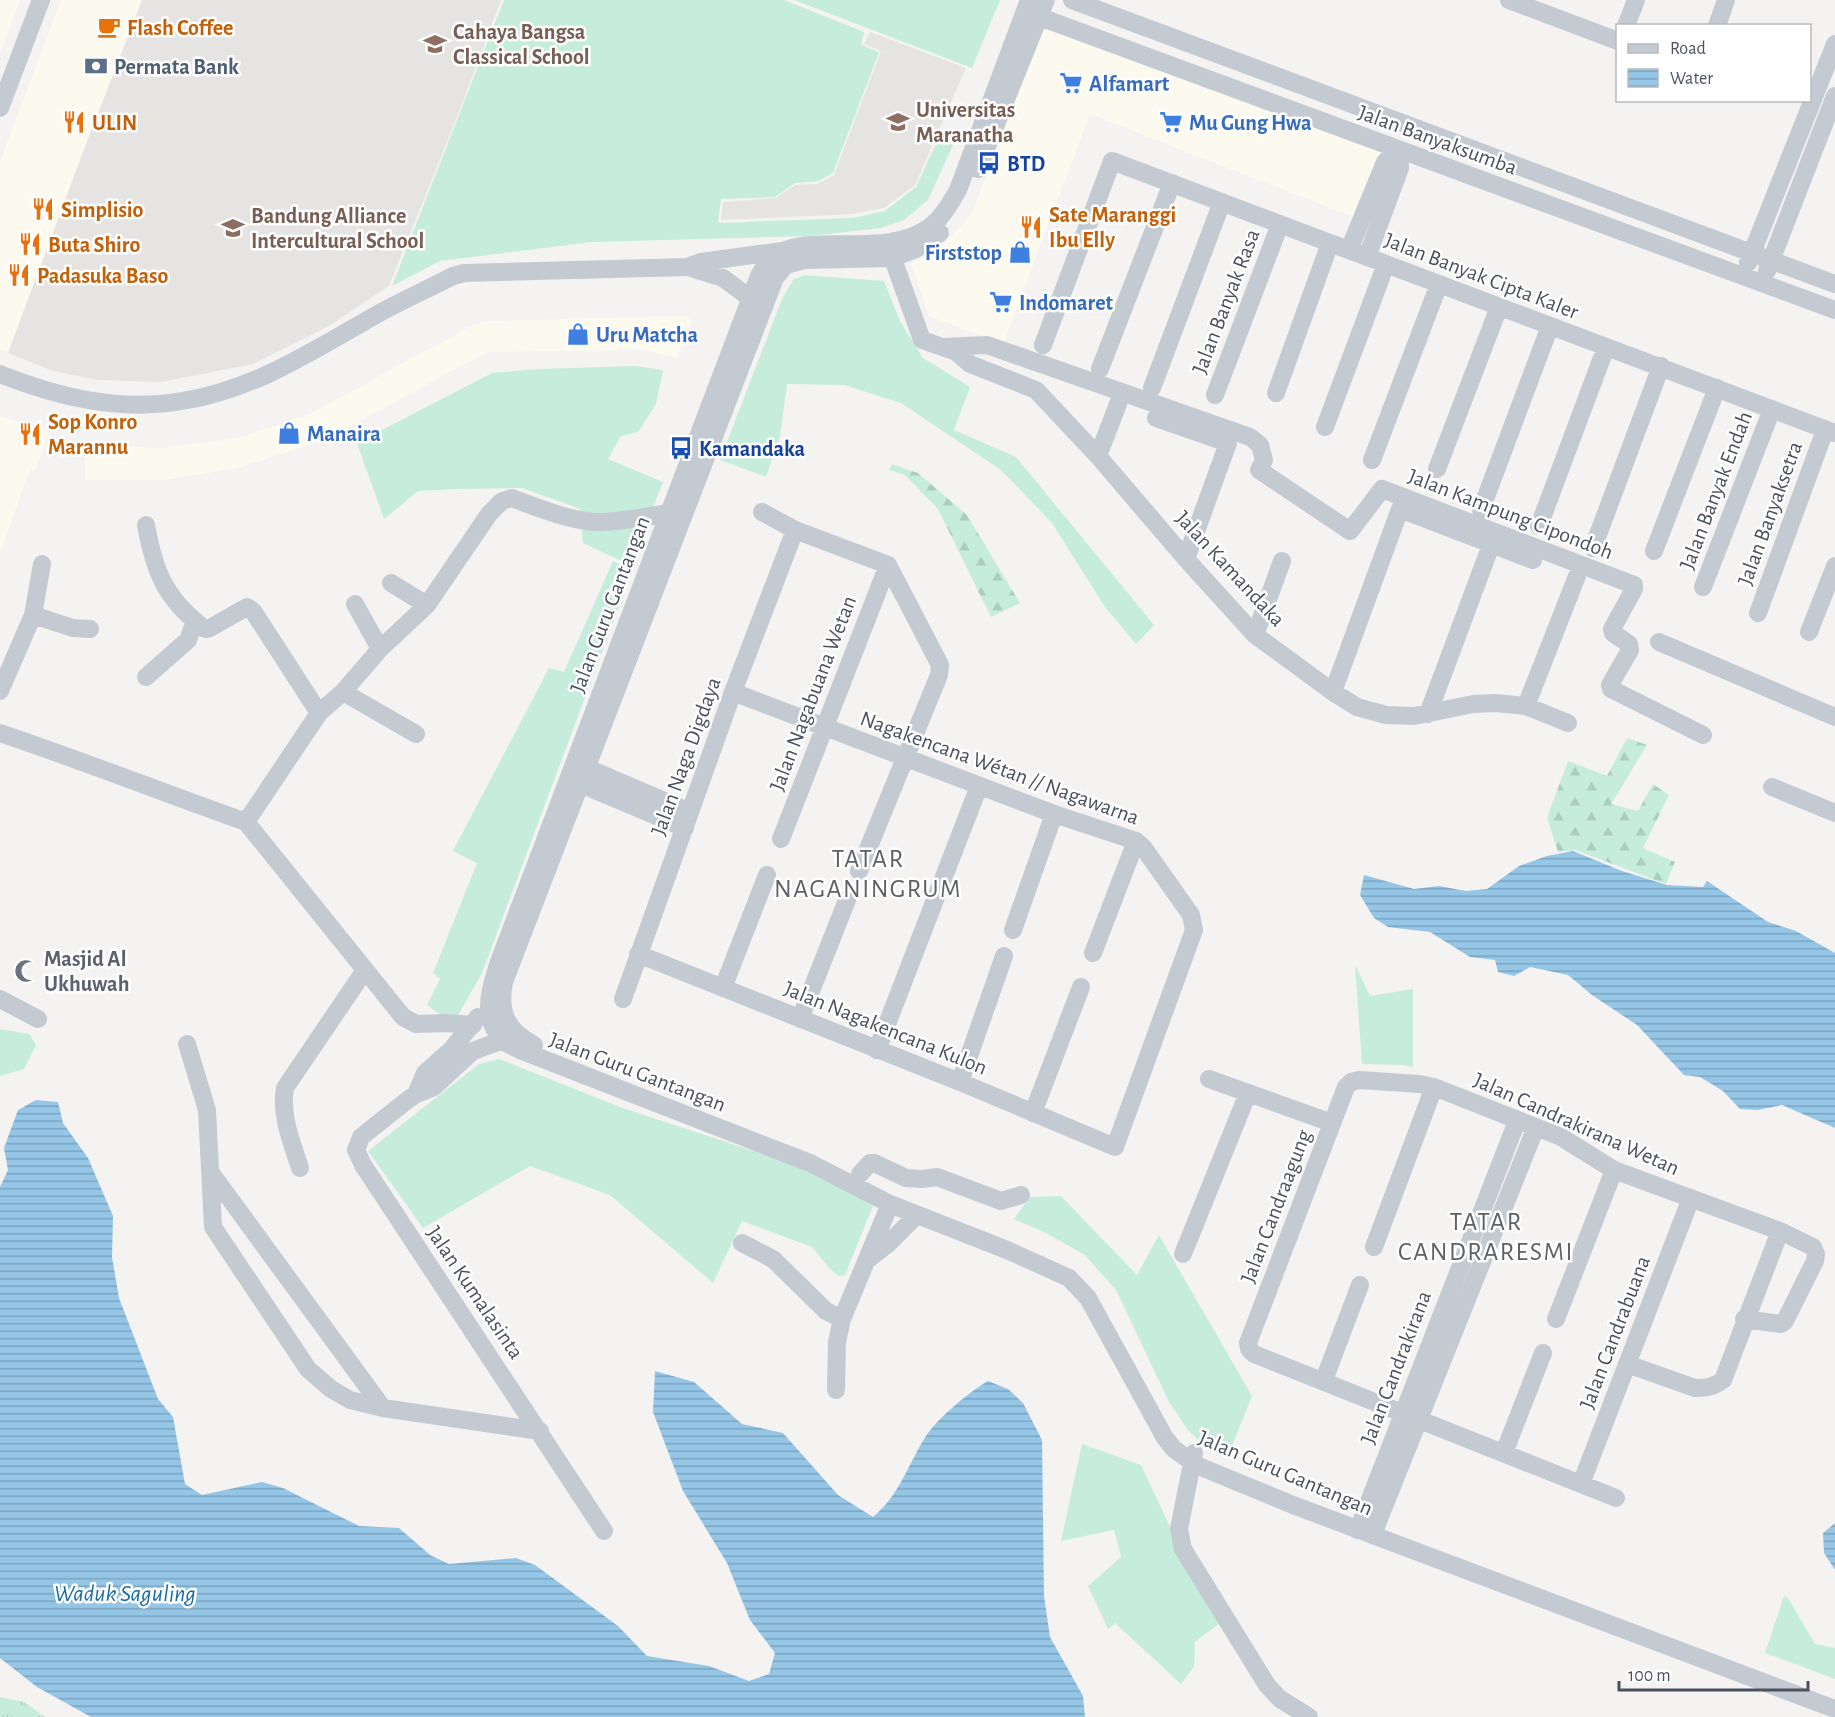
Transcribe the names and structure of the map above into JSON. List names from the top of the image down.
{
  "streets": {
    "street": [
      "Jalan Banyaksumba",
      "Jalan Banyak Cipta Kaler",
      "Jalan Banyak Rasa",
      "Jalan Banyak Endah",
      "Jalan Kampung Cipondoh",
      "Jalan Banyaksetra",
      "Jalan Kamandaka",
      "Jalan Guru Gantangan",
      "Jalan Nagabuana Wetan",
      "Jalan Naga Digdaya",
      "Nagakencana Wétan // Nagawarna",
      "Jalan Nagakencana Kulon",
      "Jalan Candrakirana Wetan",
      "Jalan Candraagung",
      "Jalan Kumalasinta",
      "Jalan Candrabuana",
      "Jalan Candrakirana"
    ]
  },
  "crossings": [
    ["Jalan Banyaksumba", "Jalan Guru Gantangan"],
    ["Jalan Banyak Cipta Kaler", "Jalan Banyak Rasa"],
    ["Jalan Banyak Cipta Kaler", "Jalan Banyak Endah"],
    ["Jalan Banyak Cipta Kaler", "Jalan Banyaksetra"],
    ["Jalan Kampung Cipondoh", "Jalan Kamandaka"],
    ["Jalan Kamandaka", "Jalan Guru Gantangan"],
    ["Jalan Guru Gantangan", "Jalan Kumalasinta"],
    ["Jalan Guru Gantangan", "Jalan Candrakirana"],
    ["Jalan Nagabuana Wetan", "Nagakencana Wétan // Nagawarna"],
    ["Jalan Naga Digdaya", "Nagakencana Wétan // Nagawarna"],
    ["Jalan Naga Digdaya", "Jalan Nagakencana Kulon"],
    ["Nagakencana Wétan // Nagawarna", "Jalan Nagakencana Kulon"],
    ["Jalan Candrakirana Wetan", "Jalan Candraagung"],
    ["Jalan Candrakirana Wetan", "Jalan Candrabuana"],
    ["Jalan Candrakirana Wetan", "Jalan Candrakirana"]
  ],
  "districts": ["TATAR NAGANINGRUM", "TATAR CANDRARESMI"],
  "water": ["Waduk Saguling"],
  "places": {
    "cafe": ["Flash Coffee"],
    "school or university": ["Cahaya Bangsa Classical School", "Universitas Maranatha", "Bandung Alliance Intercultural School"],
    "bank": ["Permata Bank"],
    "supermarket": ["Alfamart", "Mu Gung Hwa", "Indomaret"],
    "restaurant": [
      "ULIN",
      "Simplisio",
      "Sate Maranggi Ibu Elly",
      "Buta Shiro",
      "Padasuka Baso",
      "Sop Konro Marannu"
    ],
    "bus stop": ["BTD", "Kamandaka"],
    "shop": ["Firststop", "Uru Matcha", "Manaira"],
    "mosque": ["Masjid Al Ukhuwah"]
  },
  "legend": ["Road", "Water"],
  "scale_bar": "100 m"
}
